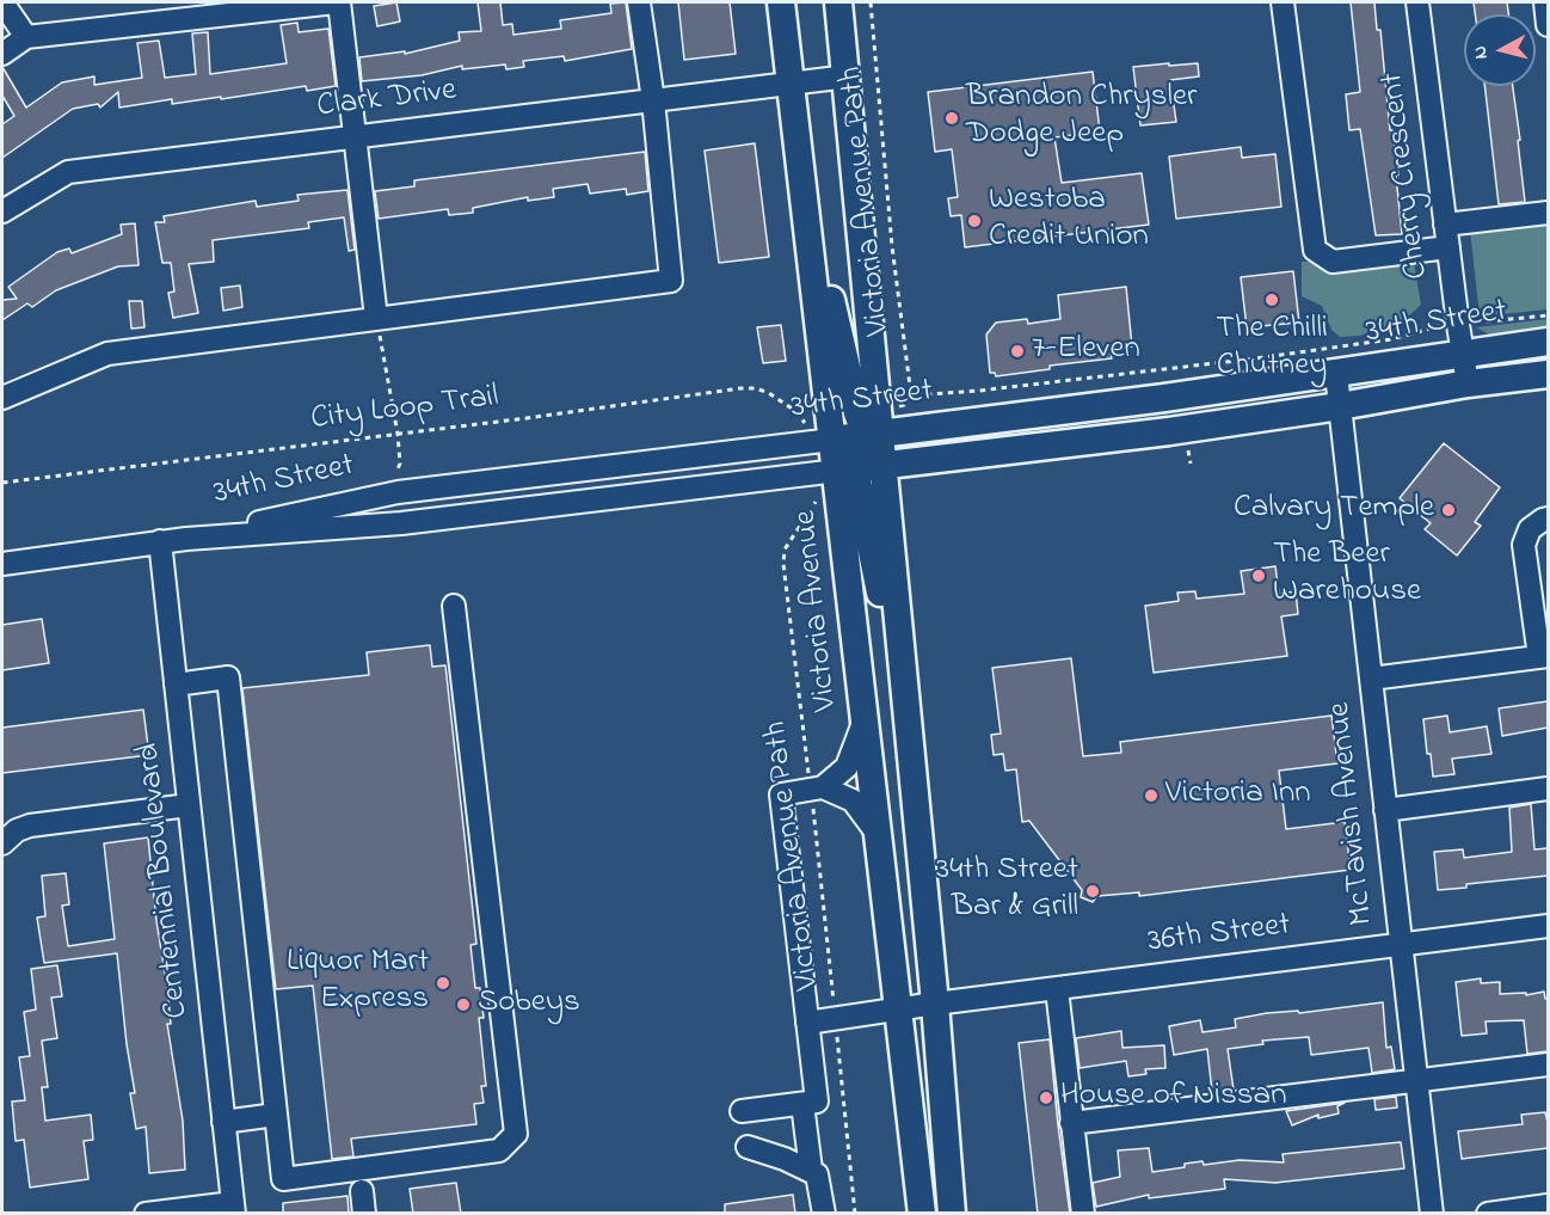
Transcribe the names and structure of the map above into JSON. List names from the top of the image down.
{
  "streets": {
    "main road": ["34th Street", "Victoria Avenue"],
    "street": [
      "Clark Drive",
      "Cherry Crescent",
      "McTavish Avenue",
      "Centennial Boulevard",
      "36th Street"
    ],
    "path": ["Victoria Avenue Path", "City Loop Trail"]
  },
  "crossings": [
    ["Clark Drive", "Victoria Avenue"],
    ["Cherry Crescent", "34th Street"],
    ["Victoria Avenue Path", "36th Street"],
    ["34th Street", "Victoria Avenue"],
    ["34th Street", "McTavish Avenue"],
    ["34th Street", "Centennial Boulevard"],
    ["Victoria Avenue", "36th Street"],
    ["McTavish Avenue", "36th Street"]
  ],
  "places": [
    "Brandon Chrysler Dodge Jeep",
    "Westoba Credit Union",
    "The Chilli Chutney",
    "7-Eleven",
    "Calvary Temple",
    "The Beer Warehouse",
    "Victoria Inn",
    "34th Street Bar & Grill",
    "Liquor Mart Express",
    "Sobeys",
    "House of Nissan"
  ],
  "north": "left"
}
